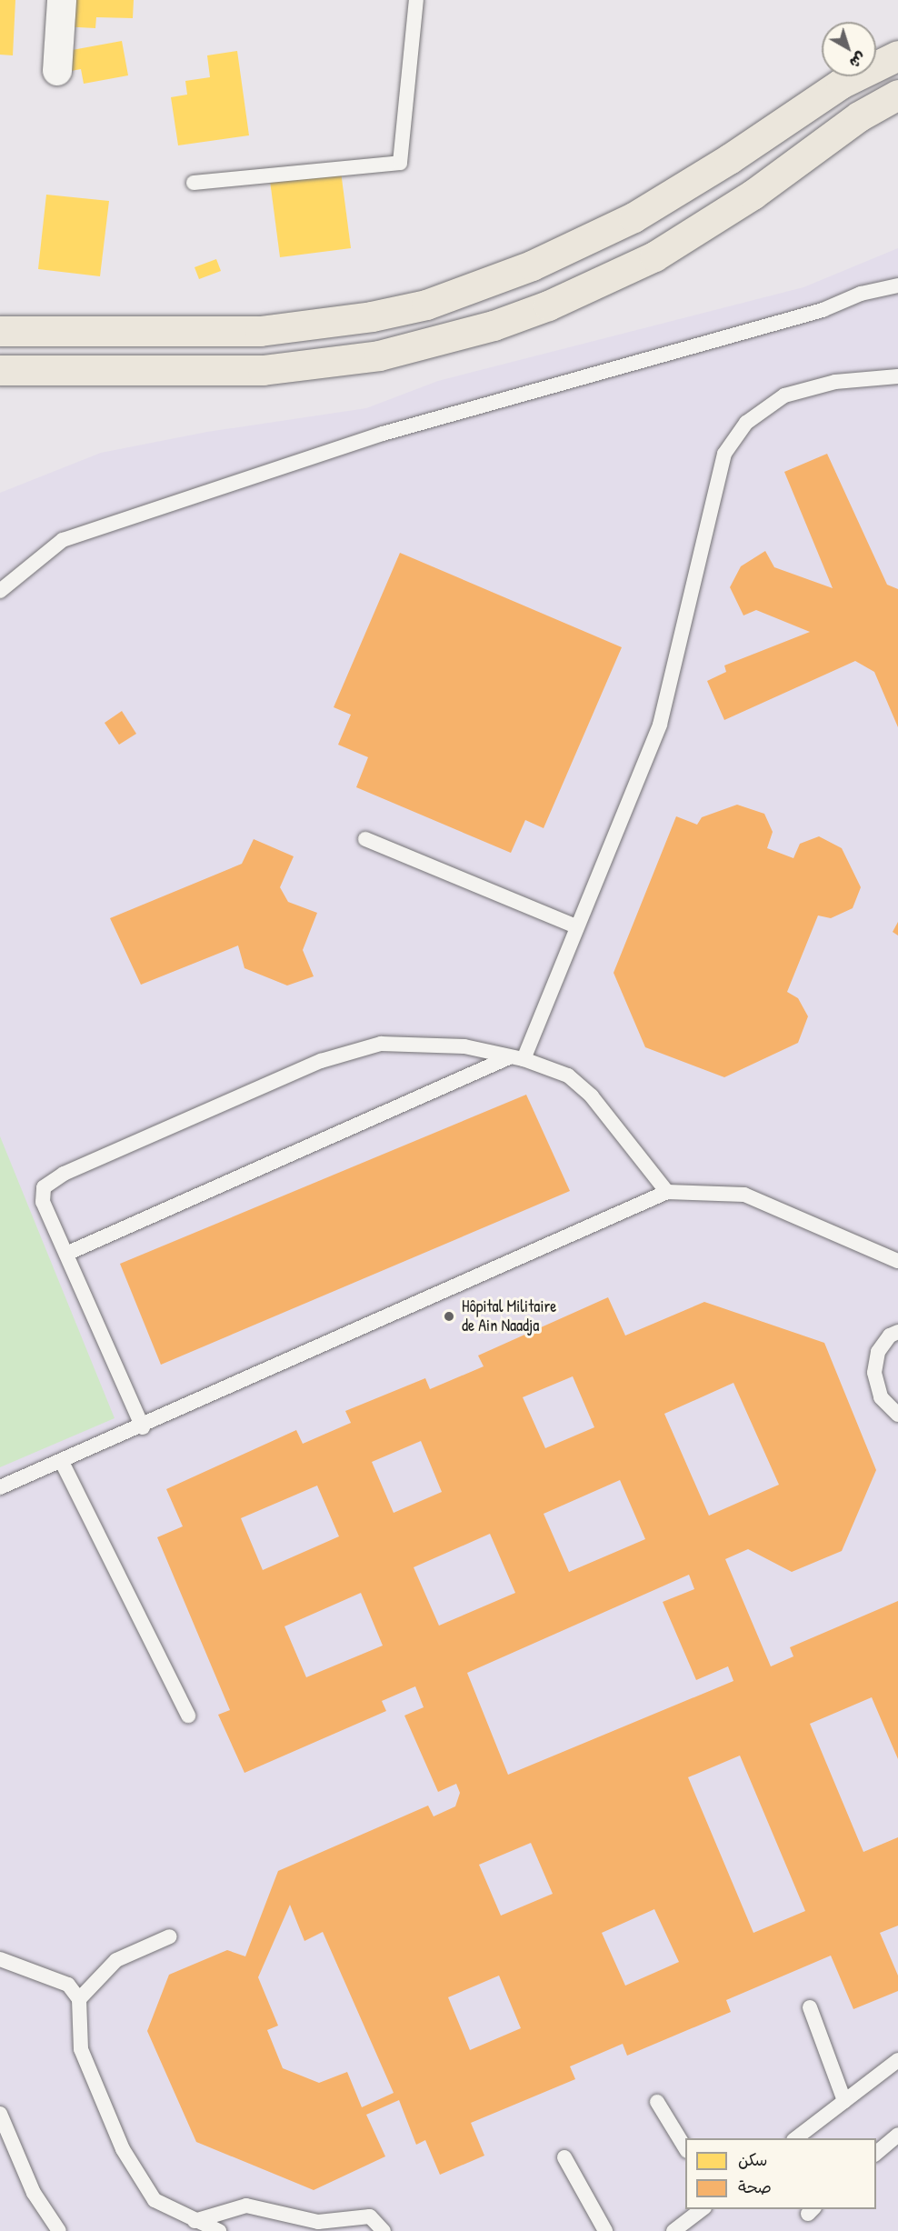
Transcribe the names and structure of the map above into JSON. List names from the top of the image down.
{
  "places": ["Hôpital Militaire de Ain Naadja"],
  "legend": ["سكن", "صحة"],
  "north": "bottom right"
}
